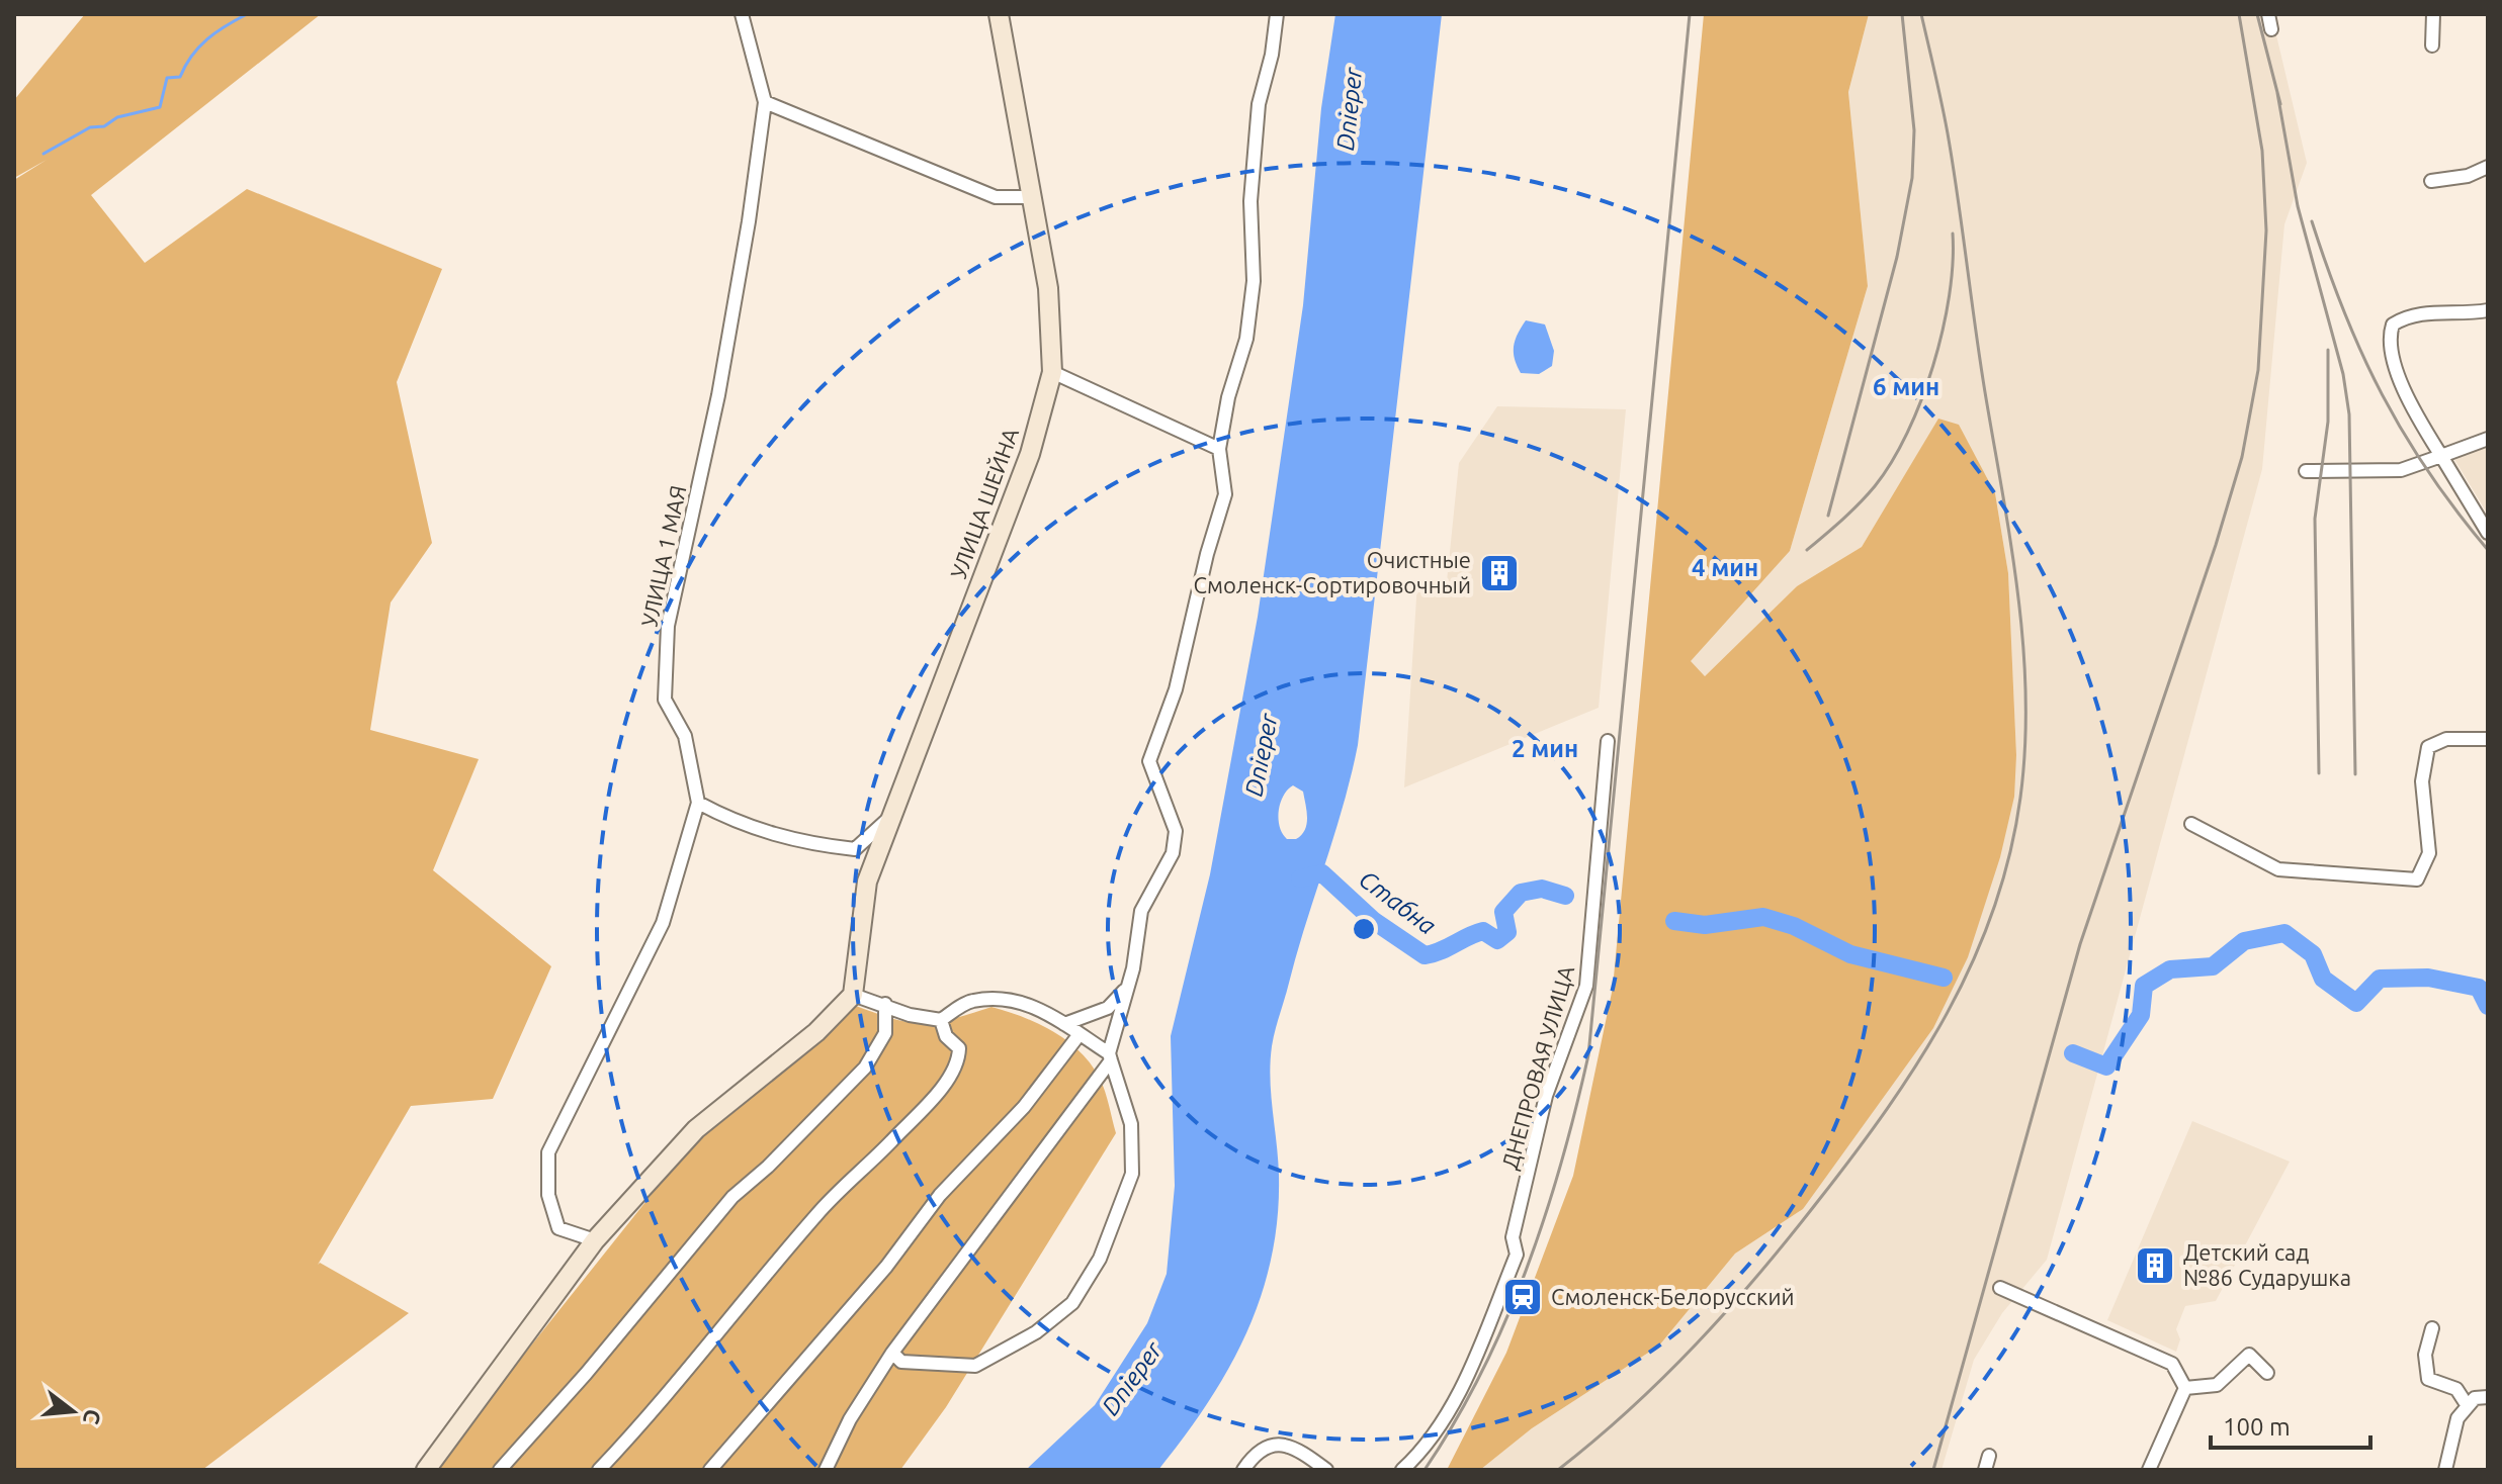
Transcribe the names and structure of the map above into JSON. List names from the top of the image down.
{
  "streets": {
    "street": ["УЛИЦА ШЕЙНА", "УЛИЦА 1 МАЯ", "ДНЕПРОВАЯ УЛИЦА"]
  },
  "water": ["Dnieper", "Стабна"],
  "places": {
    "building": ["Очистные Смоленск-Сортировочный", "Детский сад №86 Сударушка"],
    "station": ["Смоленск-Белорусский"]
  },
  "scale_bar": "100 m",
  "north": "right",
  "rings": ["6 мин", "4 мин", "2 мин"]
}
